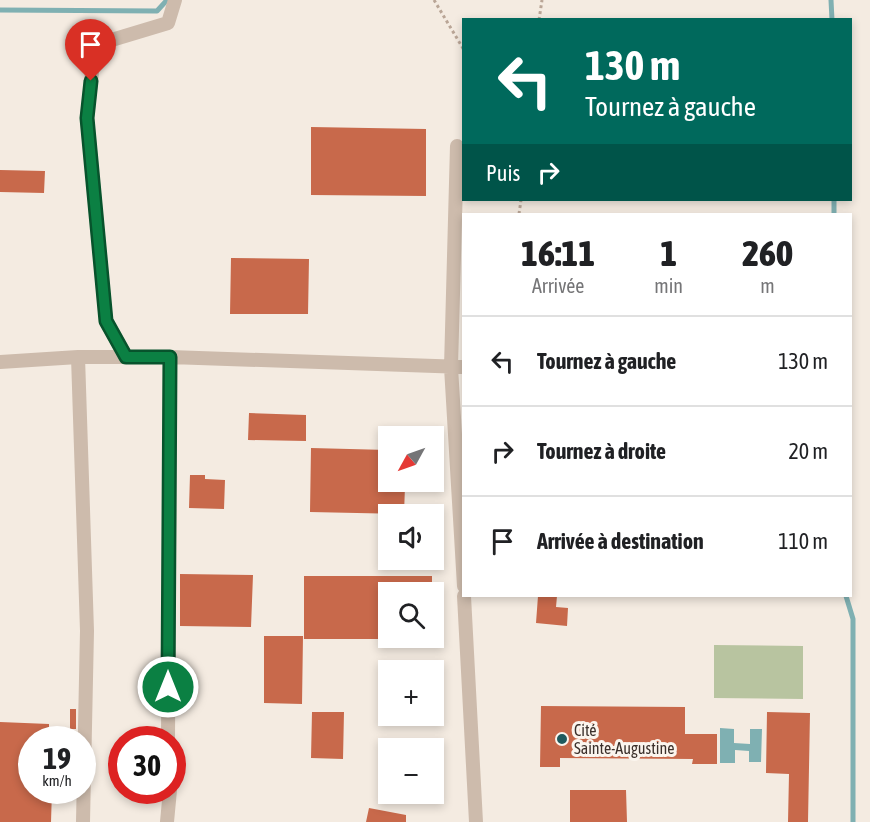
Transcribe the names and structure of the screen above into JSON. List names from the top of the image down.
{
  "places": ["Cité Sainte-Augustine"],
  "north": "bottom left",
  "page": {
    "turn": ["130 m", "Tournez à gauche"],
    "then": "Puis",
    "eta": [
      "16:11",
      "Arrivée",
      "1",
      "min",
      "260",
      "m"
    ],
    "list": [
      {
        "name": "Tournez à gauche",
        "value": "130 m"
      },
      {
        "name": "Tournez à droite",
        "value": "20 m"
      },
      {
        "name": "Arrivée à destination",
        "value": "110 m"
      }
    ],
    "map_buttons": ["+", "−"],
    "speed": "19 km/h",
    "limit": "30"
  }
}
